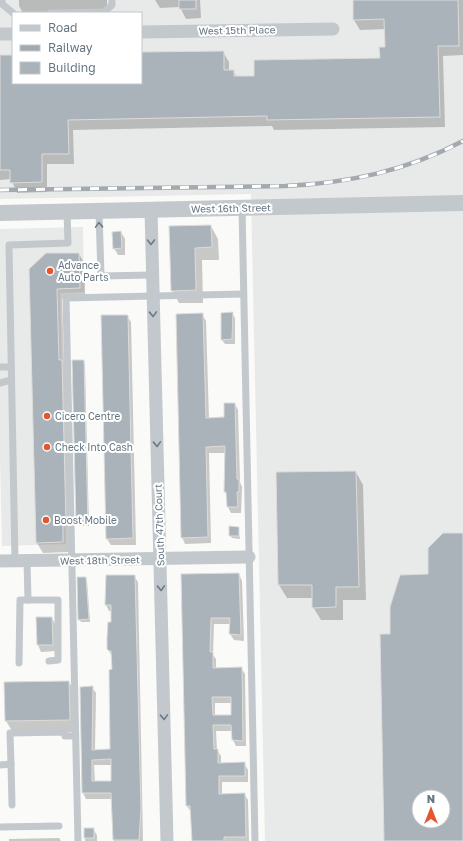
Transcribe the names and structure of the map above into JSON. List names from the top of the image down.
{
  "streets": {
    "street": [
      "West 15th Place",
      "West 16th Street",
      "South 47th Court",
      "West 18th Street"
    ]
  },
  "crossings": [
    ["West 16th Street", "South 47th Court"],
    ["South 47th Court", "West 18th Street"]
  ],
  "one_way": ["South 47th Court"],
  "places": [
    "Advance Auto Parts",
    "Cicero Centre",
    "Check Into Cash",
    "Boost Mobile"
  ],
  "legend": ["Road", "Railway", "Building"],
  "north": "top"
}
